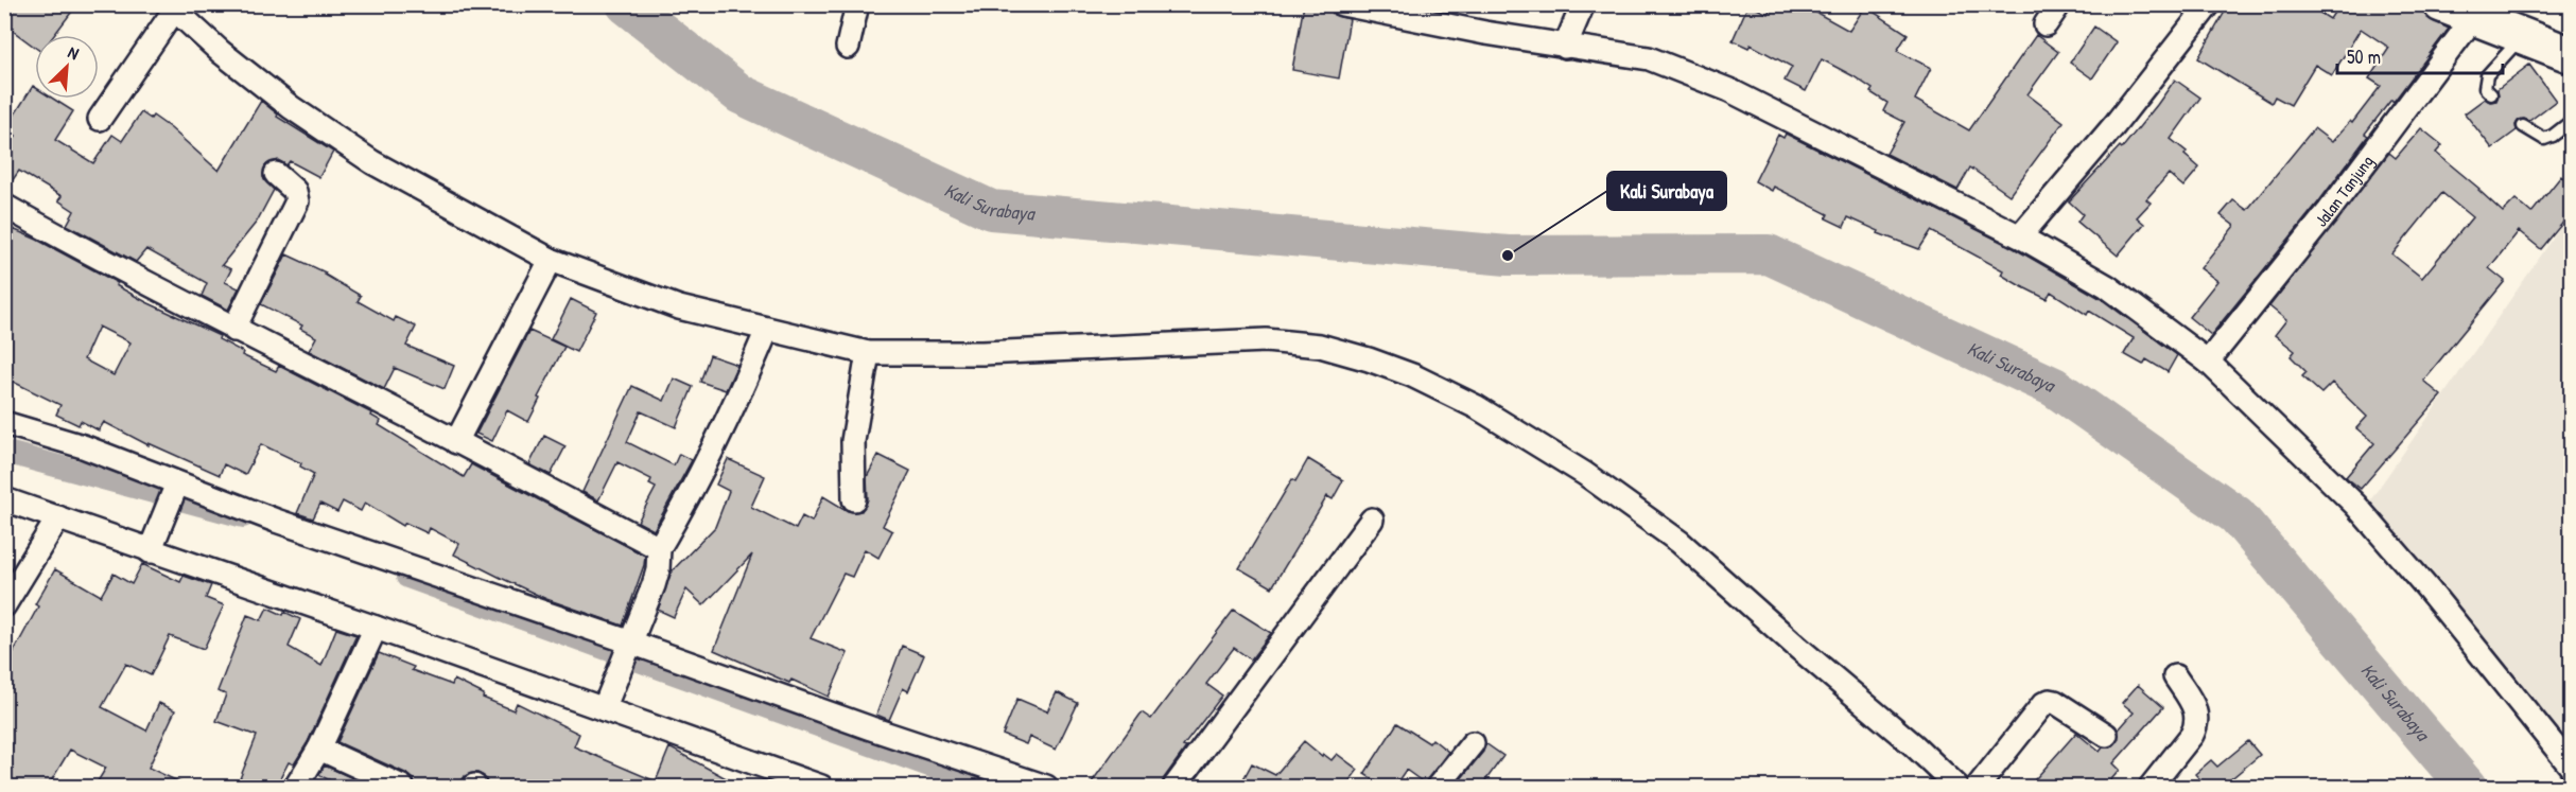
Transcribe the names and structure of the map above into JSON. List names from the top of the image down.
{
  "streets": {
    "street": ["Jalan Tanjung"]
  },
  "water": ["Kali Surabaya"],
  "places": ["Kali Surabaya"],
  "scale_bar": "50 m",
  "north": "top right"
}
